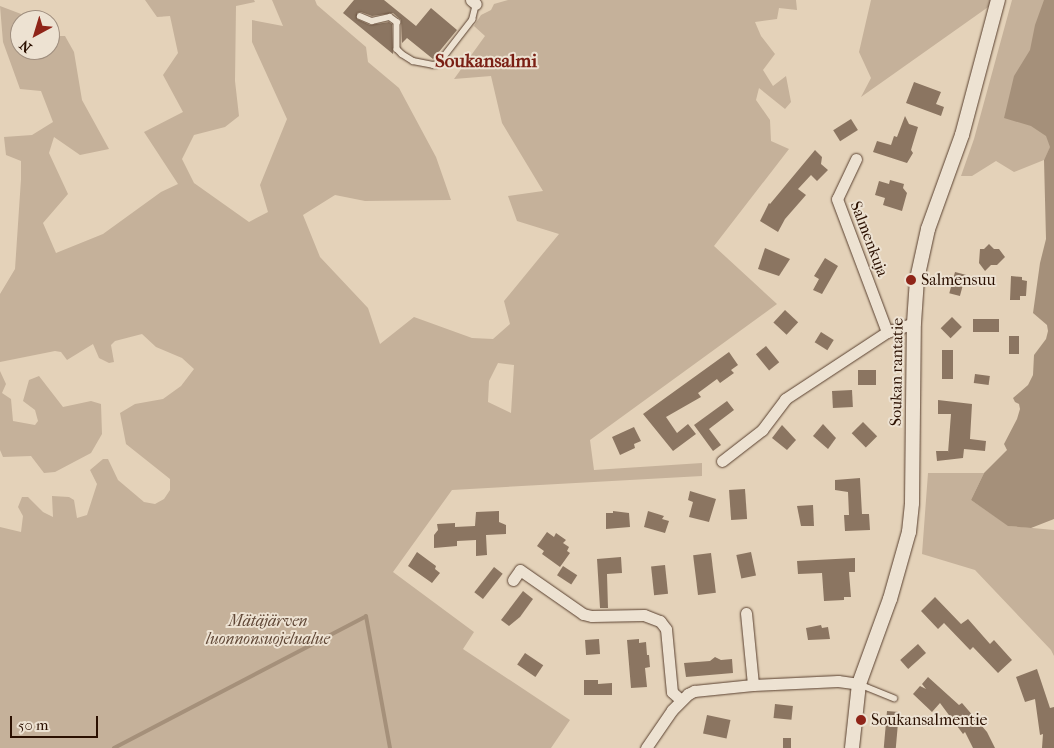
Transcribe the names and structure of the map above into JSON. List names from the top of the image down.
{
  "streets": {
    "street": ["Salmenkuja", "Soukan rantatie"]
  },
  "districts": ["Soukansalmi"],
  "parks": ["Mätäjärven luonnonsuojelualue"],
  "places": ["Salmensuu", "Soukansalmentie"],
  "scale_bar": "50 m",
  "north": "bottom left"
}
